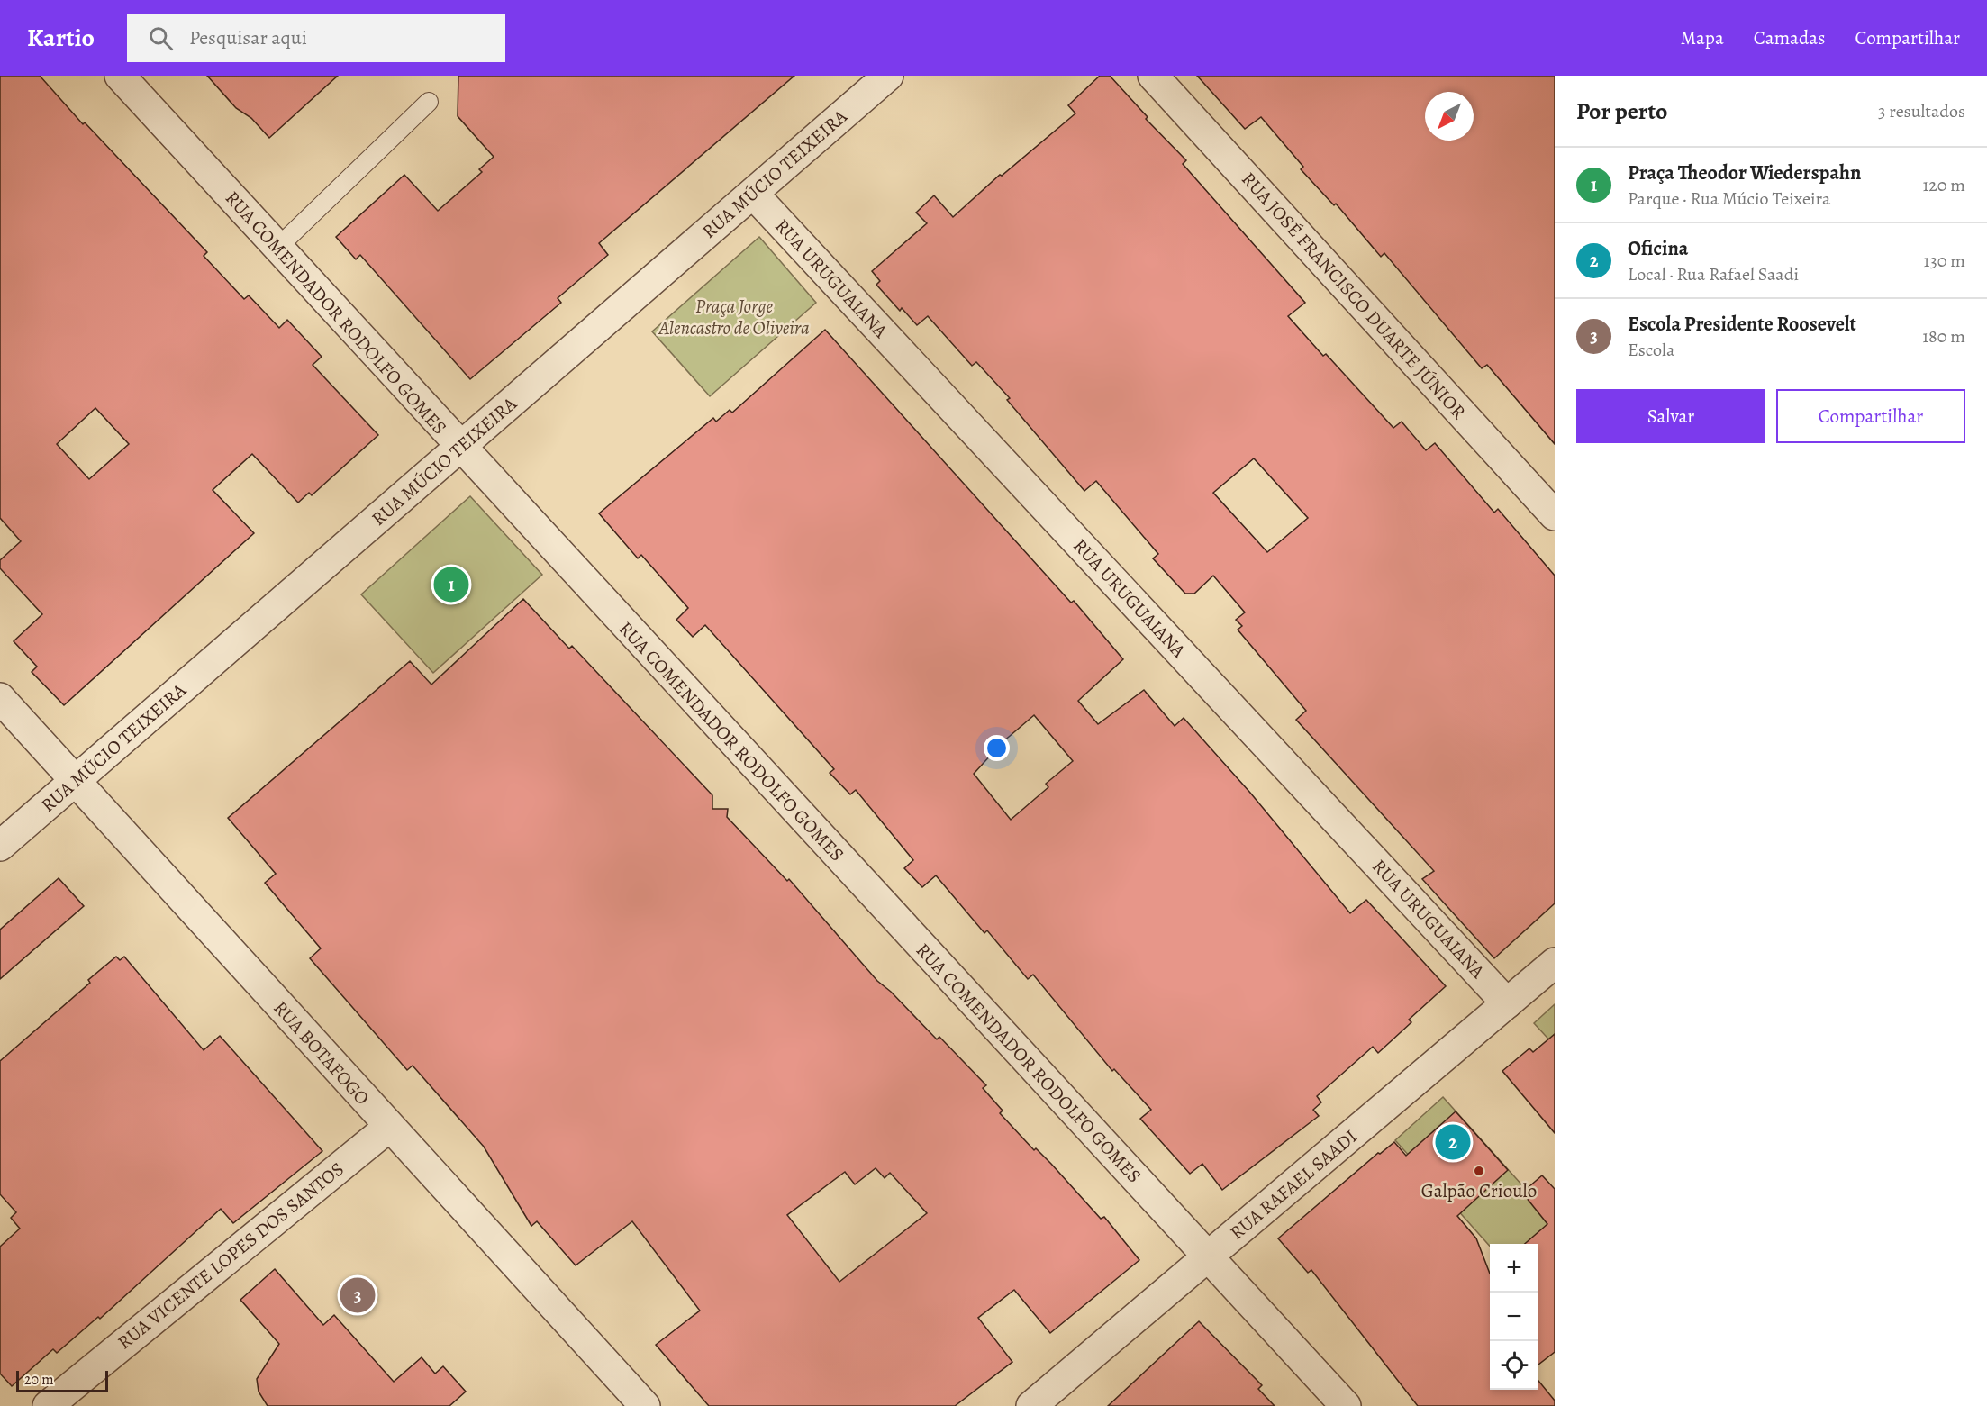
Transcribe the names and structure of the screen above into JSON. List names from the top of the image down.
{
  "streets": {
    "street": [
      "RUA MÚCIO TEIXEIRA",
      "RUA URUGUAIANA",
      "RUA JOSÉ FRANCISCO DUARTE JÚNIOR",
      "RUA COMENDADOR RODOLFO GOMES",
      "RUA BOTAFOGO",
      "RUA RAFAEL SAADI",
      "RUA VICENTE LOPES DOS SANTOS"
    ]
  },
  "crossings": [
    ["RUA MÚCIO TEIXEIRA", "RUA URUGUAIANA"],
    ["RUA MÚCIO TEIXEIRA", "RUA COMENDADOR RODOLFO GOMES"],
    ["RUA MÚCIO TEIXEIRA", "RUA BOTAFOGO"],
    ["RUA URUGUAIANA", "RUA RAFAEL SAADI"],
    ["RUA COMENDADOR RODOLFO GOMES", "RUA RAFAEL SAADI"],
    ["RUA BOTAFOGO", "RUA VICENTE LOPES DOS SANTOS"]
  ],
  "parks": ["Praça Jorge Alencastro de Oliveira"],
  "places": ["Galpão Crioulo"],
  "scale_bar": "20 m",
  "north": "bottom left",
  "page": {
    "header": "Kartio",
    "search": "Pesquisar aqui",
    "nav": ["Mapa", "Camadas", "Compartilhar"],
    "heading": ["Por perto", "3 resultados"],
    "list": [
      {
        "mark": "1",
        "name": "Praça Theodor Wiederspahn",
        "note": "Parque · Rua Múcio Teixeira",
        "value": "120 m"
      },
      {
        "mark": "2",
        "name": "Oficina",
        "note": "Local · Rua Rafael Saadi",
        "value": "130 m"
      },
      {
        "mark": "3",
        "name": "Escola Presidente Roosevelt",
        "note": "Escola",
        "value": "180 m"
      }
    ],
    "buttons": ["Salvar", "Compartilhar"],
    "pins": ["1", "2", "3"],
    "map_buttons": ["+", "−"],
    "scale": "20 m"
  }
}
